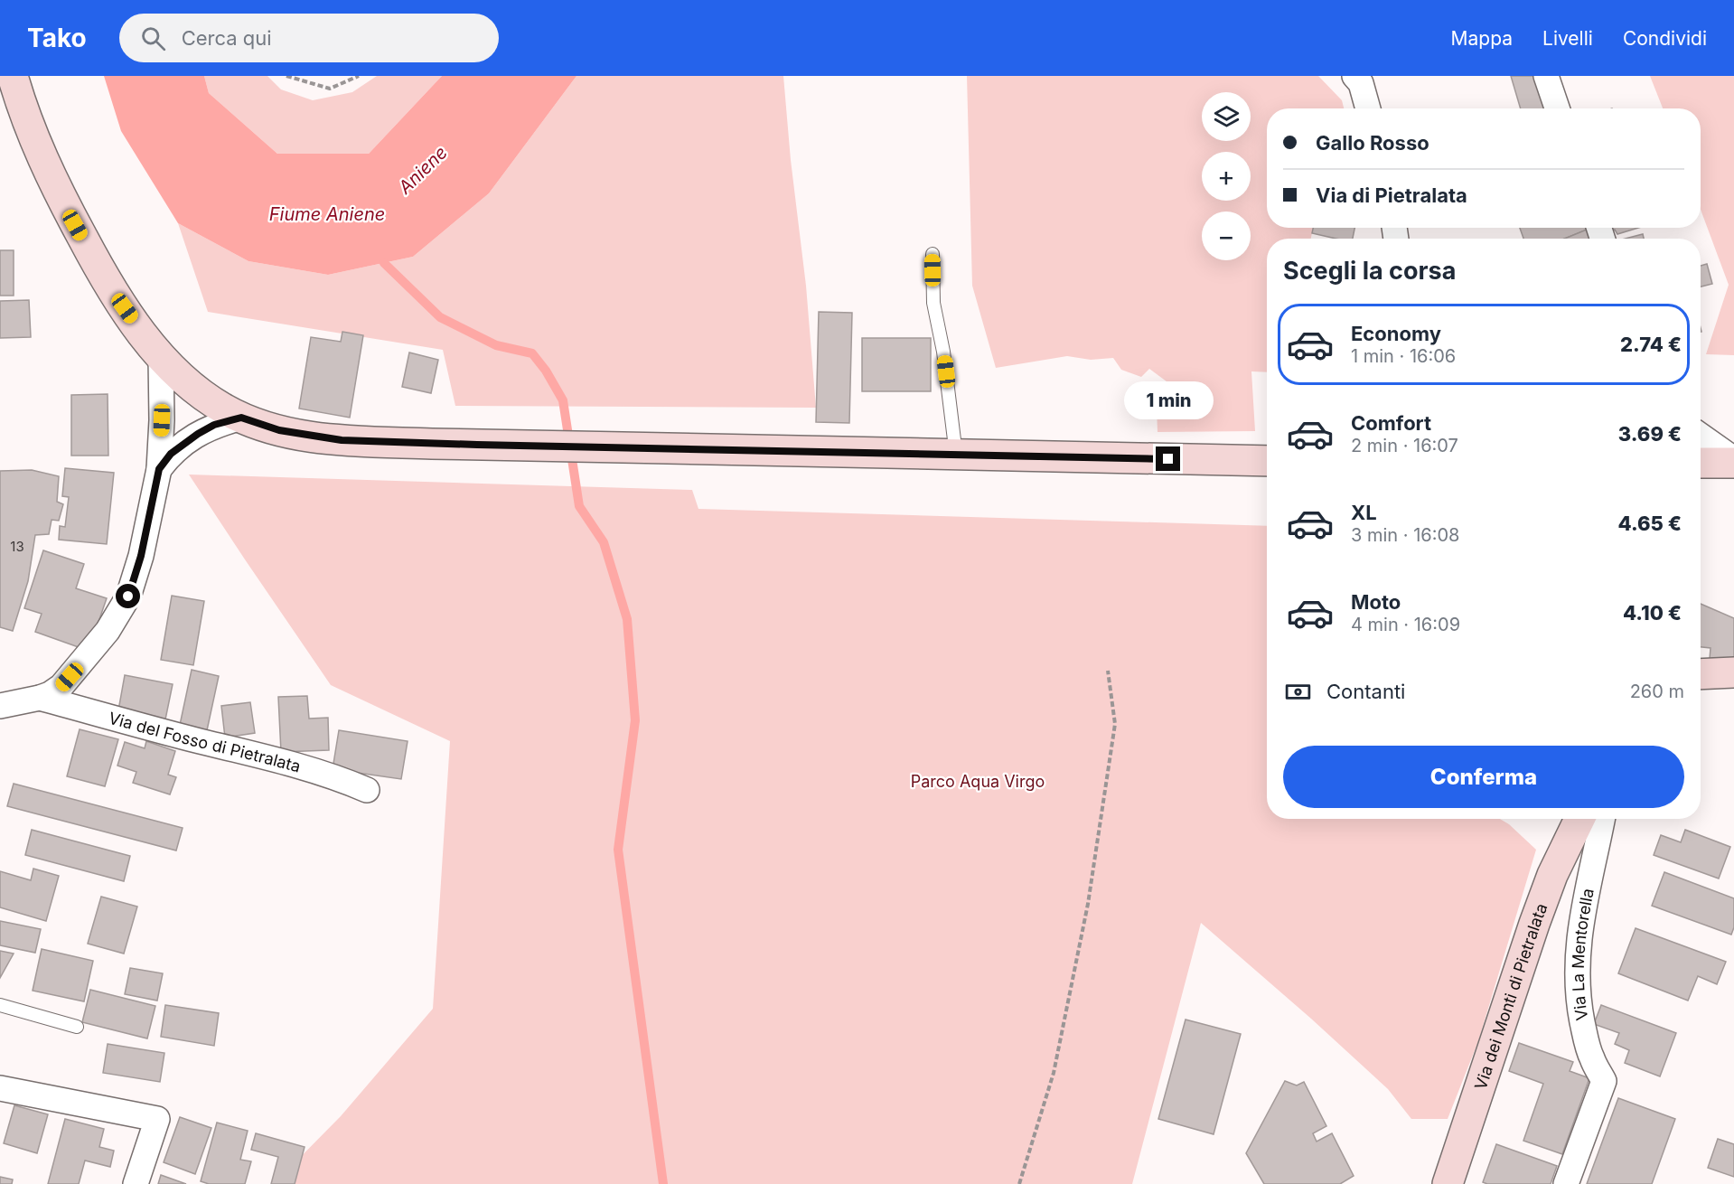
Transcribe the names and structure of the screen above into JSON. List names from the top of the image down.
{
  "streets": {
    "street": ["Via del Fosso di Pietralata", "Via La Mentorella", "Via dei Monti di Pietralata"]
  },
  "water": ["Aniene", "Fiume Aniene"],
  "parks": ["Parco Aqua Virgo"],
  "house_numbers": ["13"],
  "page": {
    "header": "Tako",
    "search": "Cerca qui",
    "nav": ["Mappa", "Livelli", "Condividi"],
    "map_buttons": ["+", "−"],
    "banner": ["Gallo Rosso", "Via di Pietralata"],
    "heading": "Scegli la corsa",
    "list": [
      {
        "name": "Economy",
        "note": "1 min · 16:06",
        "value": "2.74 €"
      },
      {
        "name": "Comfort",
        "note": "2 min · 16:07",
        "value": "3.69 €"
      },
      {
        "name": "XL",
        "note": "3 min · 16:08",
        "value": "4.65 €"
      },
      {
        "name": "Moto",
        "note": "4 min · 16:09",
        "value": "4.10 €"
      }
    ],
    "bubble": "1 min",
    "pay": ["Contanti", "260 m"],
    "buttons": "Conferma"
  }
}
